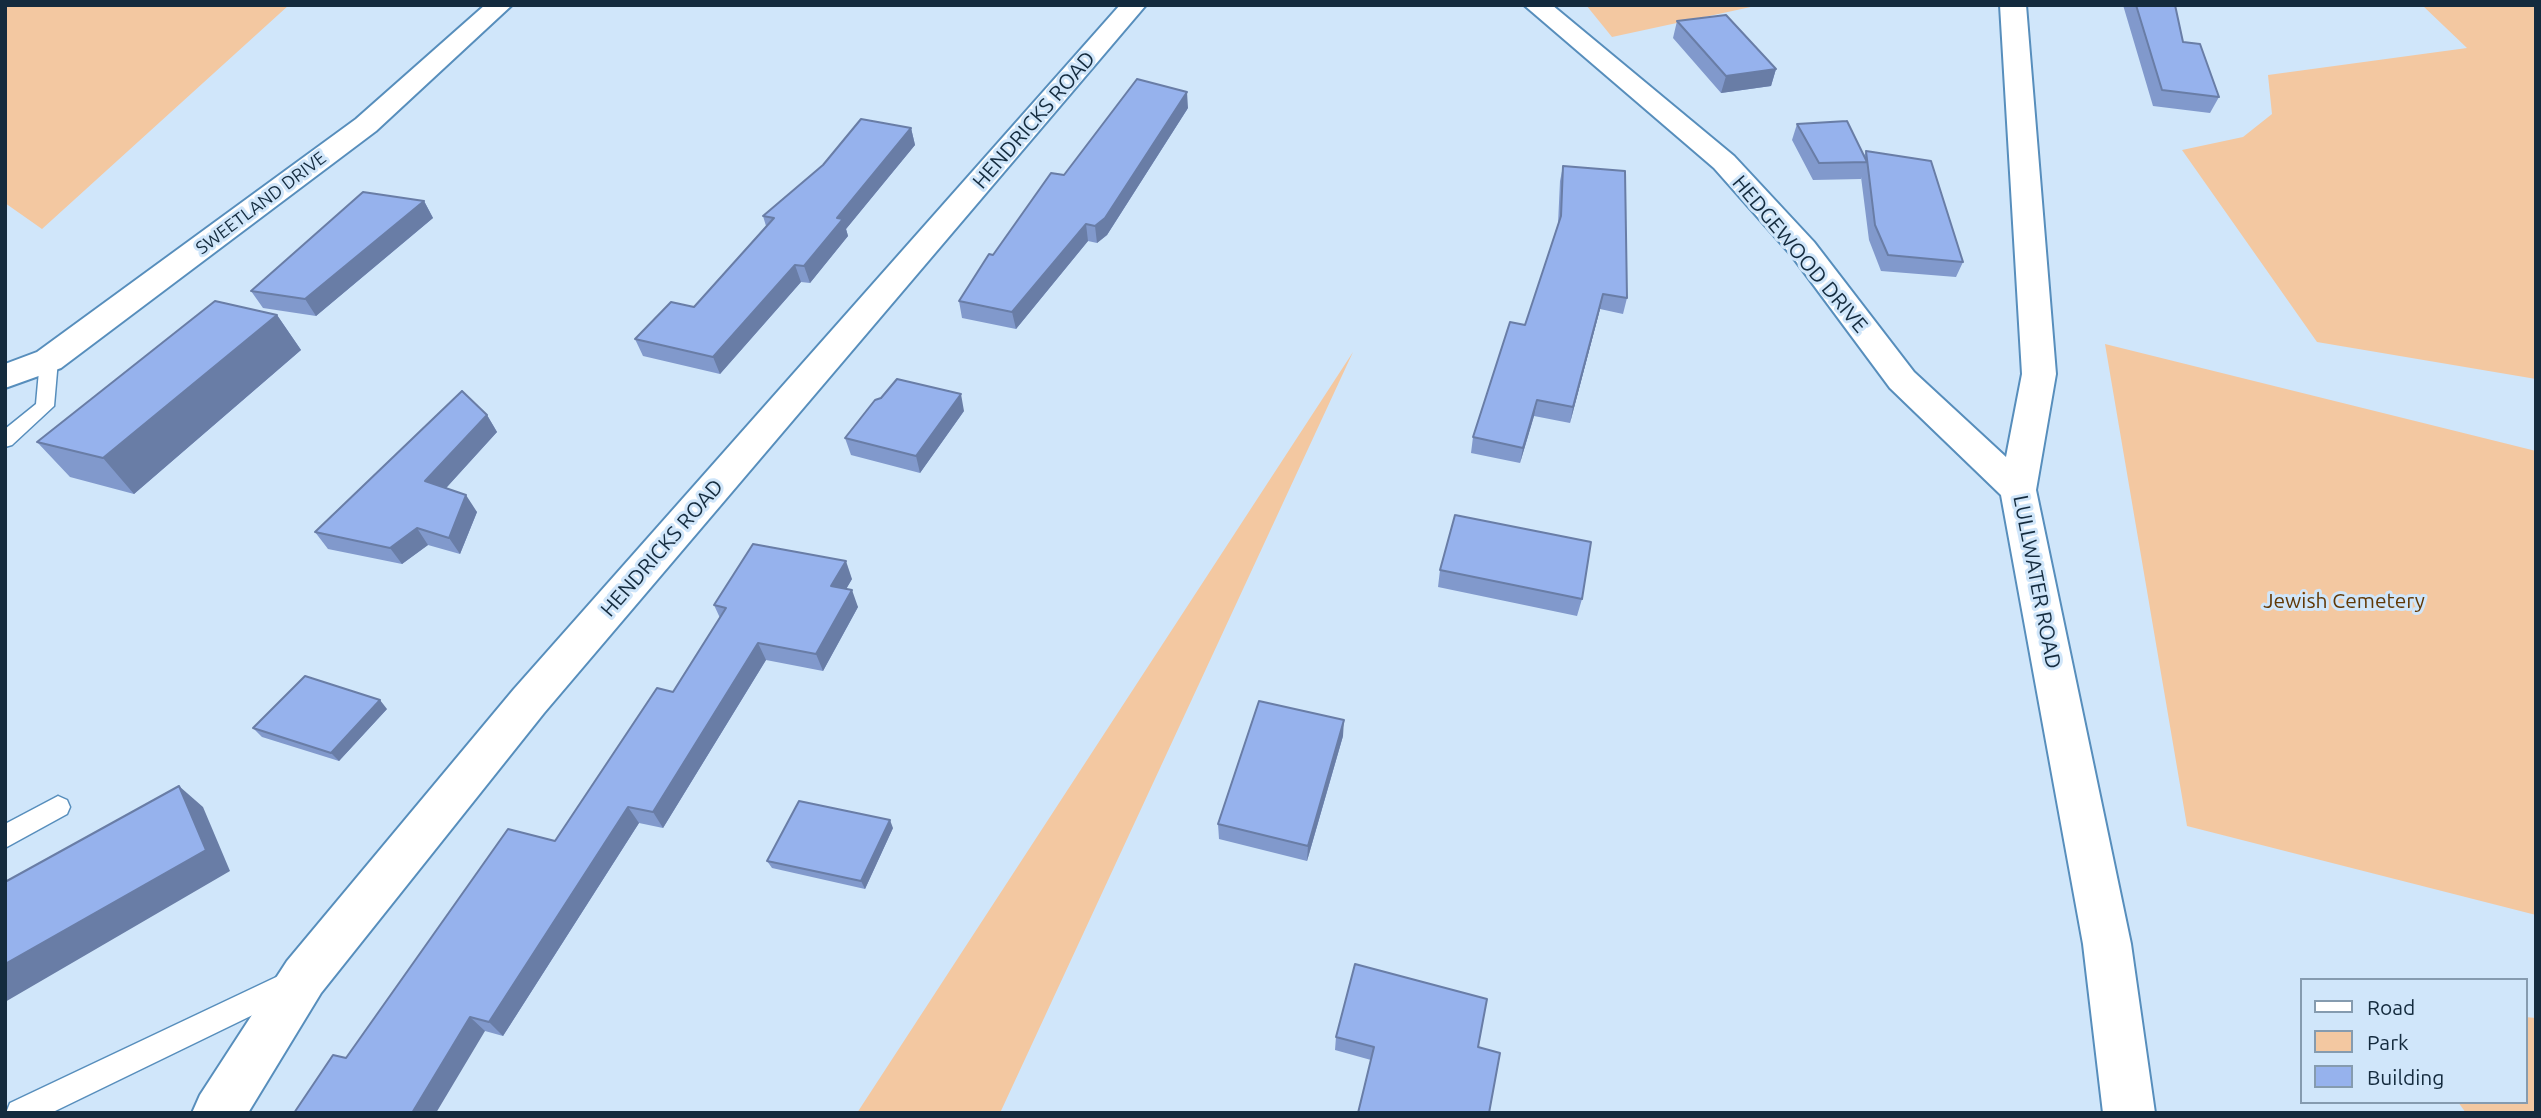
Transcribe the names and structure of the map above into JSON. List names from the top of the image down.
{
  "streets": {
    "street": [
      "HENDRICKS ROAD",
      "SWEETLAND DRIVE",
      "HEDGEWOOD DRIVE",
      "LULLWATER ROAD"
    ]
  },
  "crossings": [
    ["HEDGEWOOD DRIVE", "LULLWATER ROAD"]
  ],
  "parks": ["Jewish Cemetery"],
  "legend": ["Road", "Park", "Building"]
}
